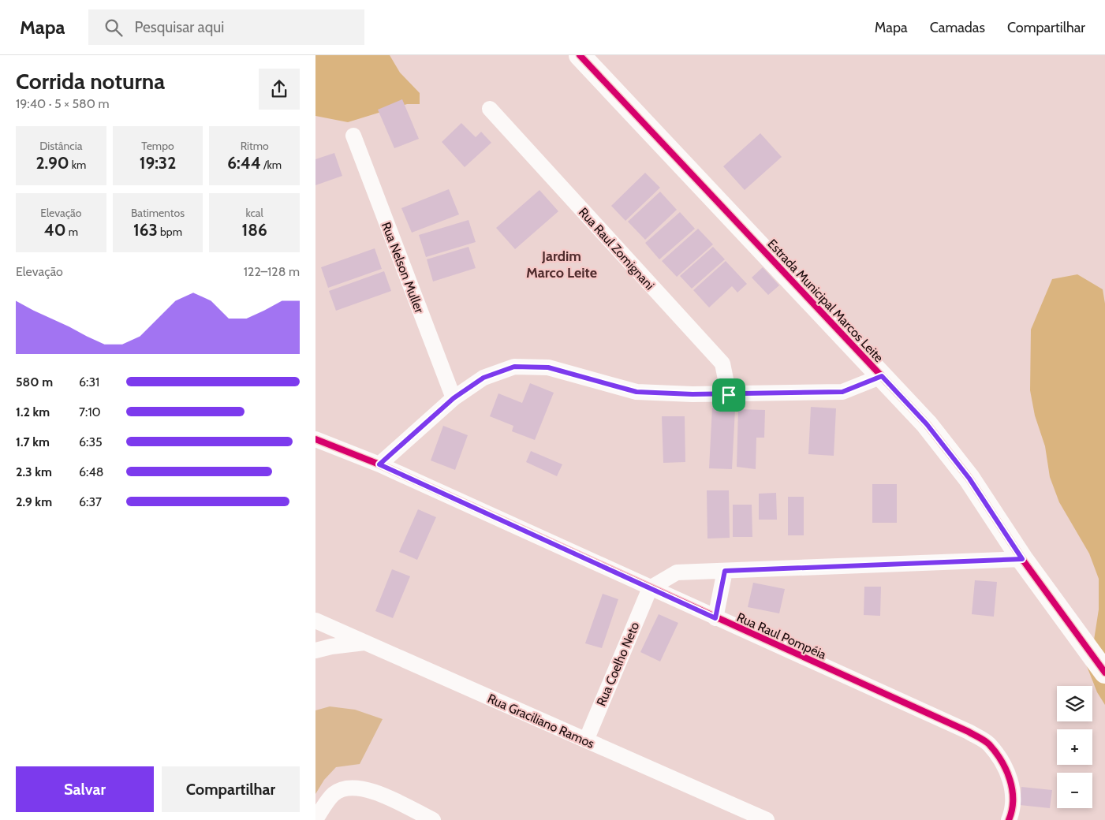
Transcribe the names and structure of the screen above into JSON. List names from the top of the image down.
{
  "streets": {
    "street": [
      "Rua Raul Zomignani",
      "Rua Nelson Muller",
      "Estrada Municipal Marcos Leite",
      "Rua Raul Pompéia",
      "Rua Coelho Neto",
      "Rua Graciliano Ramos"
    ]
  },
  "crossings": [
    ["Rua Raul Pompéia", "Rua Coelho Neto"],
    ["Rua Coelho Neto", "Rua Graciliano Ramos"]
  ],
  "districts": ["Jardim Marco Leite"],
  "page": {
    "header": "Mapa",
    "search": "Pesquisar aqui",
    "nav": ["Mapa", "Camadas", "Compartilhar"],
    "heading": ["Corrida noturna", "19:40 · 5 × 580 m"],
    "stats": [
      ["Distância", "2.90 km"],
      ["Tempo", "19:32"],
      ["Ritmo", "6:44 /km"],
      ["Elevação", "40 m"],
      ["Batimentos", "163 bpm"],
      ["kcal", "186"]
    ],
    "chart": ["Elevação", "122–128 m"],
    "list": [
      {
        "name": "580 m",
        "note": "6:31"
      },
      {
        "name": "1.2 km",
        "note": "7:10"
      },
      {
        "name": "1.7 km",
        "note": "6:35"
      },
      {
        "name": "2.3 km",
        "note": "6:48"
      },
      {
        "name": "2.9 km",
        "note": "6:37"
      }
    ],
    "map_buttons": ["+", "−"],
    "buttons": ["Salvar", "Compartilhar"]
  }
}
